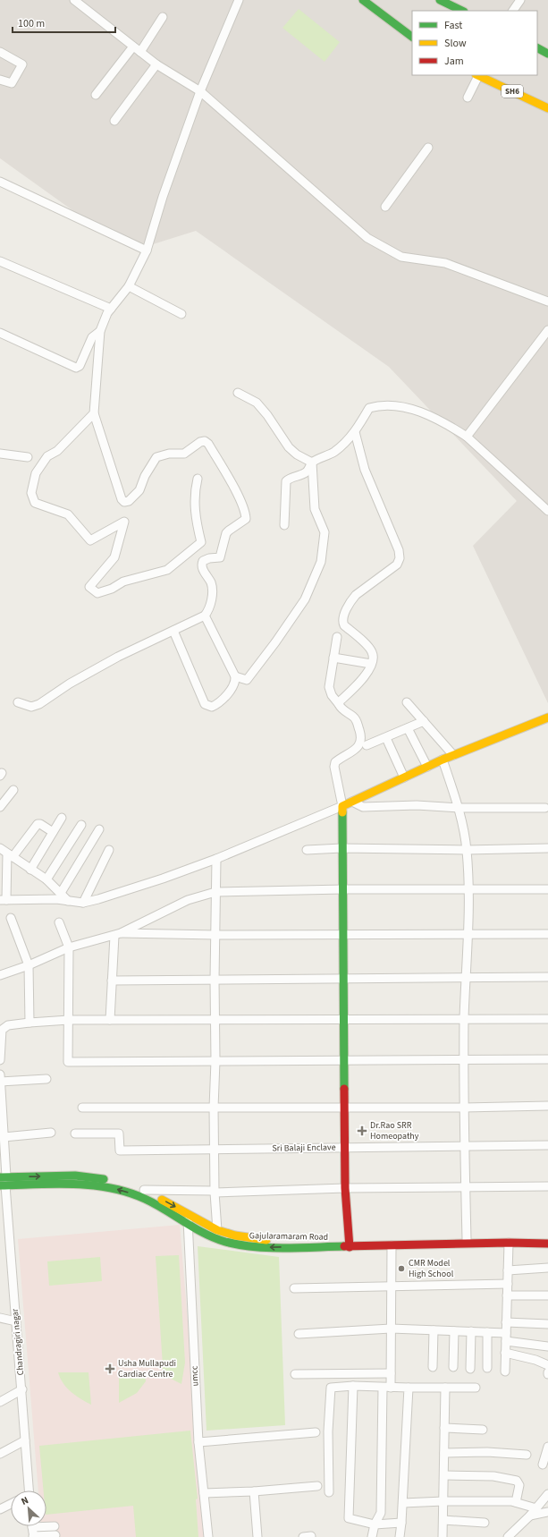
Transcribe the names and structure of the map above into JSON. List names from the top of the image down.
{
  "streets": {
    "main road": ["SH6", "Gajularamaram Road"],
    "street": ["Sri Balaji Enclave", "Chandragiri nagar", "umcc"]
  },
  "crossings": [
    ["Gajularamaram Road", "Chandragiri nagar"],
    ["Gajularamaram Road", "umcc"]
  ],
  "places": {
    "health": ["Dr.Rao SRR Homeopathy", "Usha Mullapudi Cardiac Centre"],
    "other": ["CMR Model High School"]
  },
  "legend": ["Fast", "Slow", "Jam"],
  "scale_bar": "100 m",
  "north": "top left"
}
